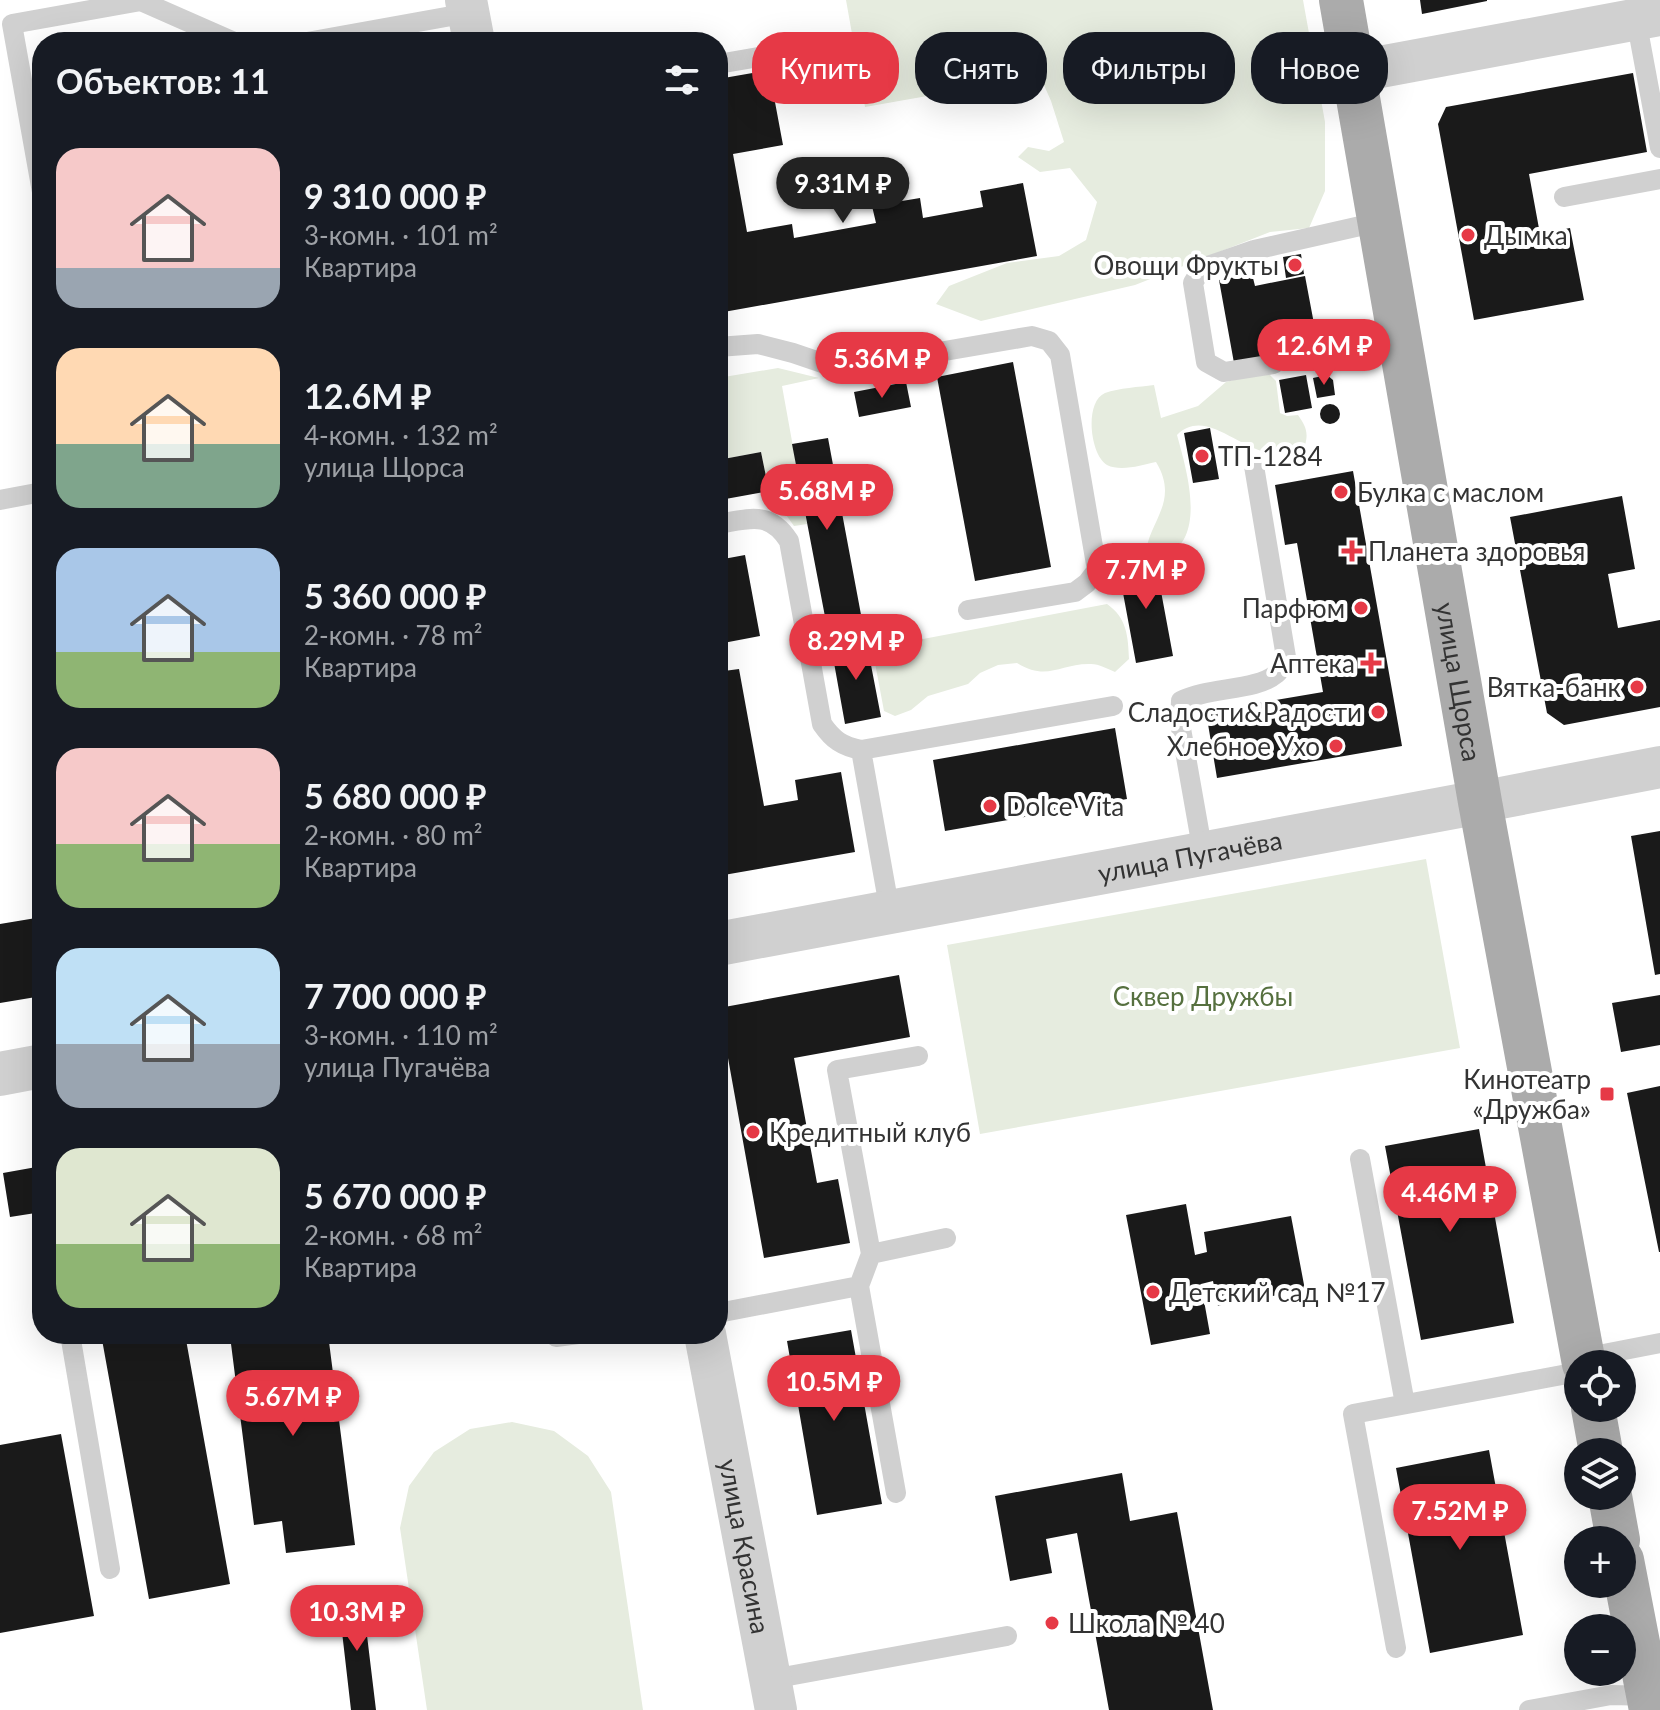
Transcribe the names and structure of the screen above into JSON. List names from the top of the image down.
{
  "streets": {
    "main road": ["улица Щорса"],
    "street": ["улица Пугачёва", "улица Красина"]
  },
  "crossings": [
    ["улица Щорса", "улица Пугачёва"]
  ],
  "parks": ["Сквер Дружбы"],
  "places": {
    "other": [
      "Дымка",
      "Овощи Фрукты",
      "ТП-1284",
      "Булка с маслом",
      "Парфюм",
      "Вятка-банк",
      "Сладости&Радости",
      "Хлебное Ухо",
      "Dolce Vita",
      "Кредитный клуб",
      "Детский сад №17",
      "Школа № 40"
    ],
    "health": ["Планета здоровья", "Аптека"],
    "transit": ["Кинотеатр «Дружба»"]
  },
  "page": {
    "chip": [
      "Купить",
      "Снять",
      "Фильтры",
      "Новое"
    ],
    "heading": "Объектов: 11",
    "list": [
      {
        "name": "9 310 000 ₽",
        "note": "3-комн. · 101 m² · Квартира"
      },
      {
        "name": "12.6M ₽",
        "note": "4-комн. · 132 m² · улица Щорса"
      },
      {
        "name": "5 360 000 ₽",
        "note": "2-комн. · 78 m² · Квартира"
      },
      {
        "name": "5 680 000 ₽",
        "note": "2-комн. · 80 m² · Квартира"
      },
      {
        "name": "7 700 000 ₽",
        "note": "3-комн. · 110 m² · улица Пугачёва"
      },
      {
        "name": "5 670 000 ₽",
        "note": "2-комн. · 68 m² · Квартира"
      }
    ],
    "price": [
      "9.31M ₽",
      "12.6M ₽",
      "5.36M ₽",
      "5.68M ₽",
      "7.7M ₽",
      "8.29M ₽",
      "4.46M ₽",
      "10.5M ₽",
      "5.67M ₽",
      "7.52M ₽",
      "10.3M ₽"
    ],
    "map_buttons": ["+", "−"]
  }
}
